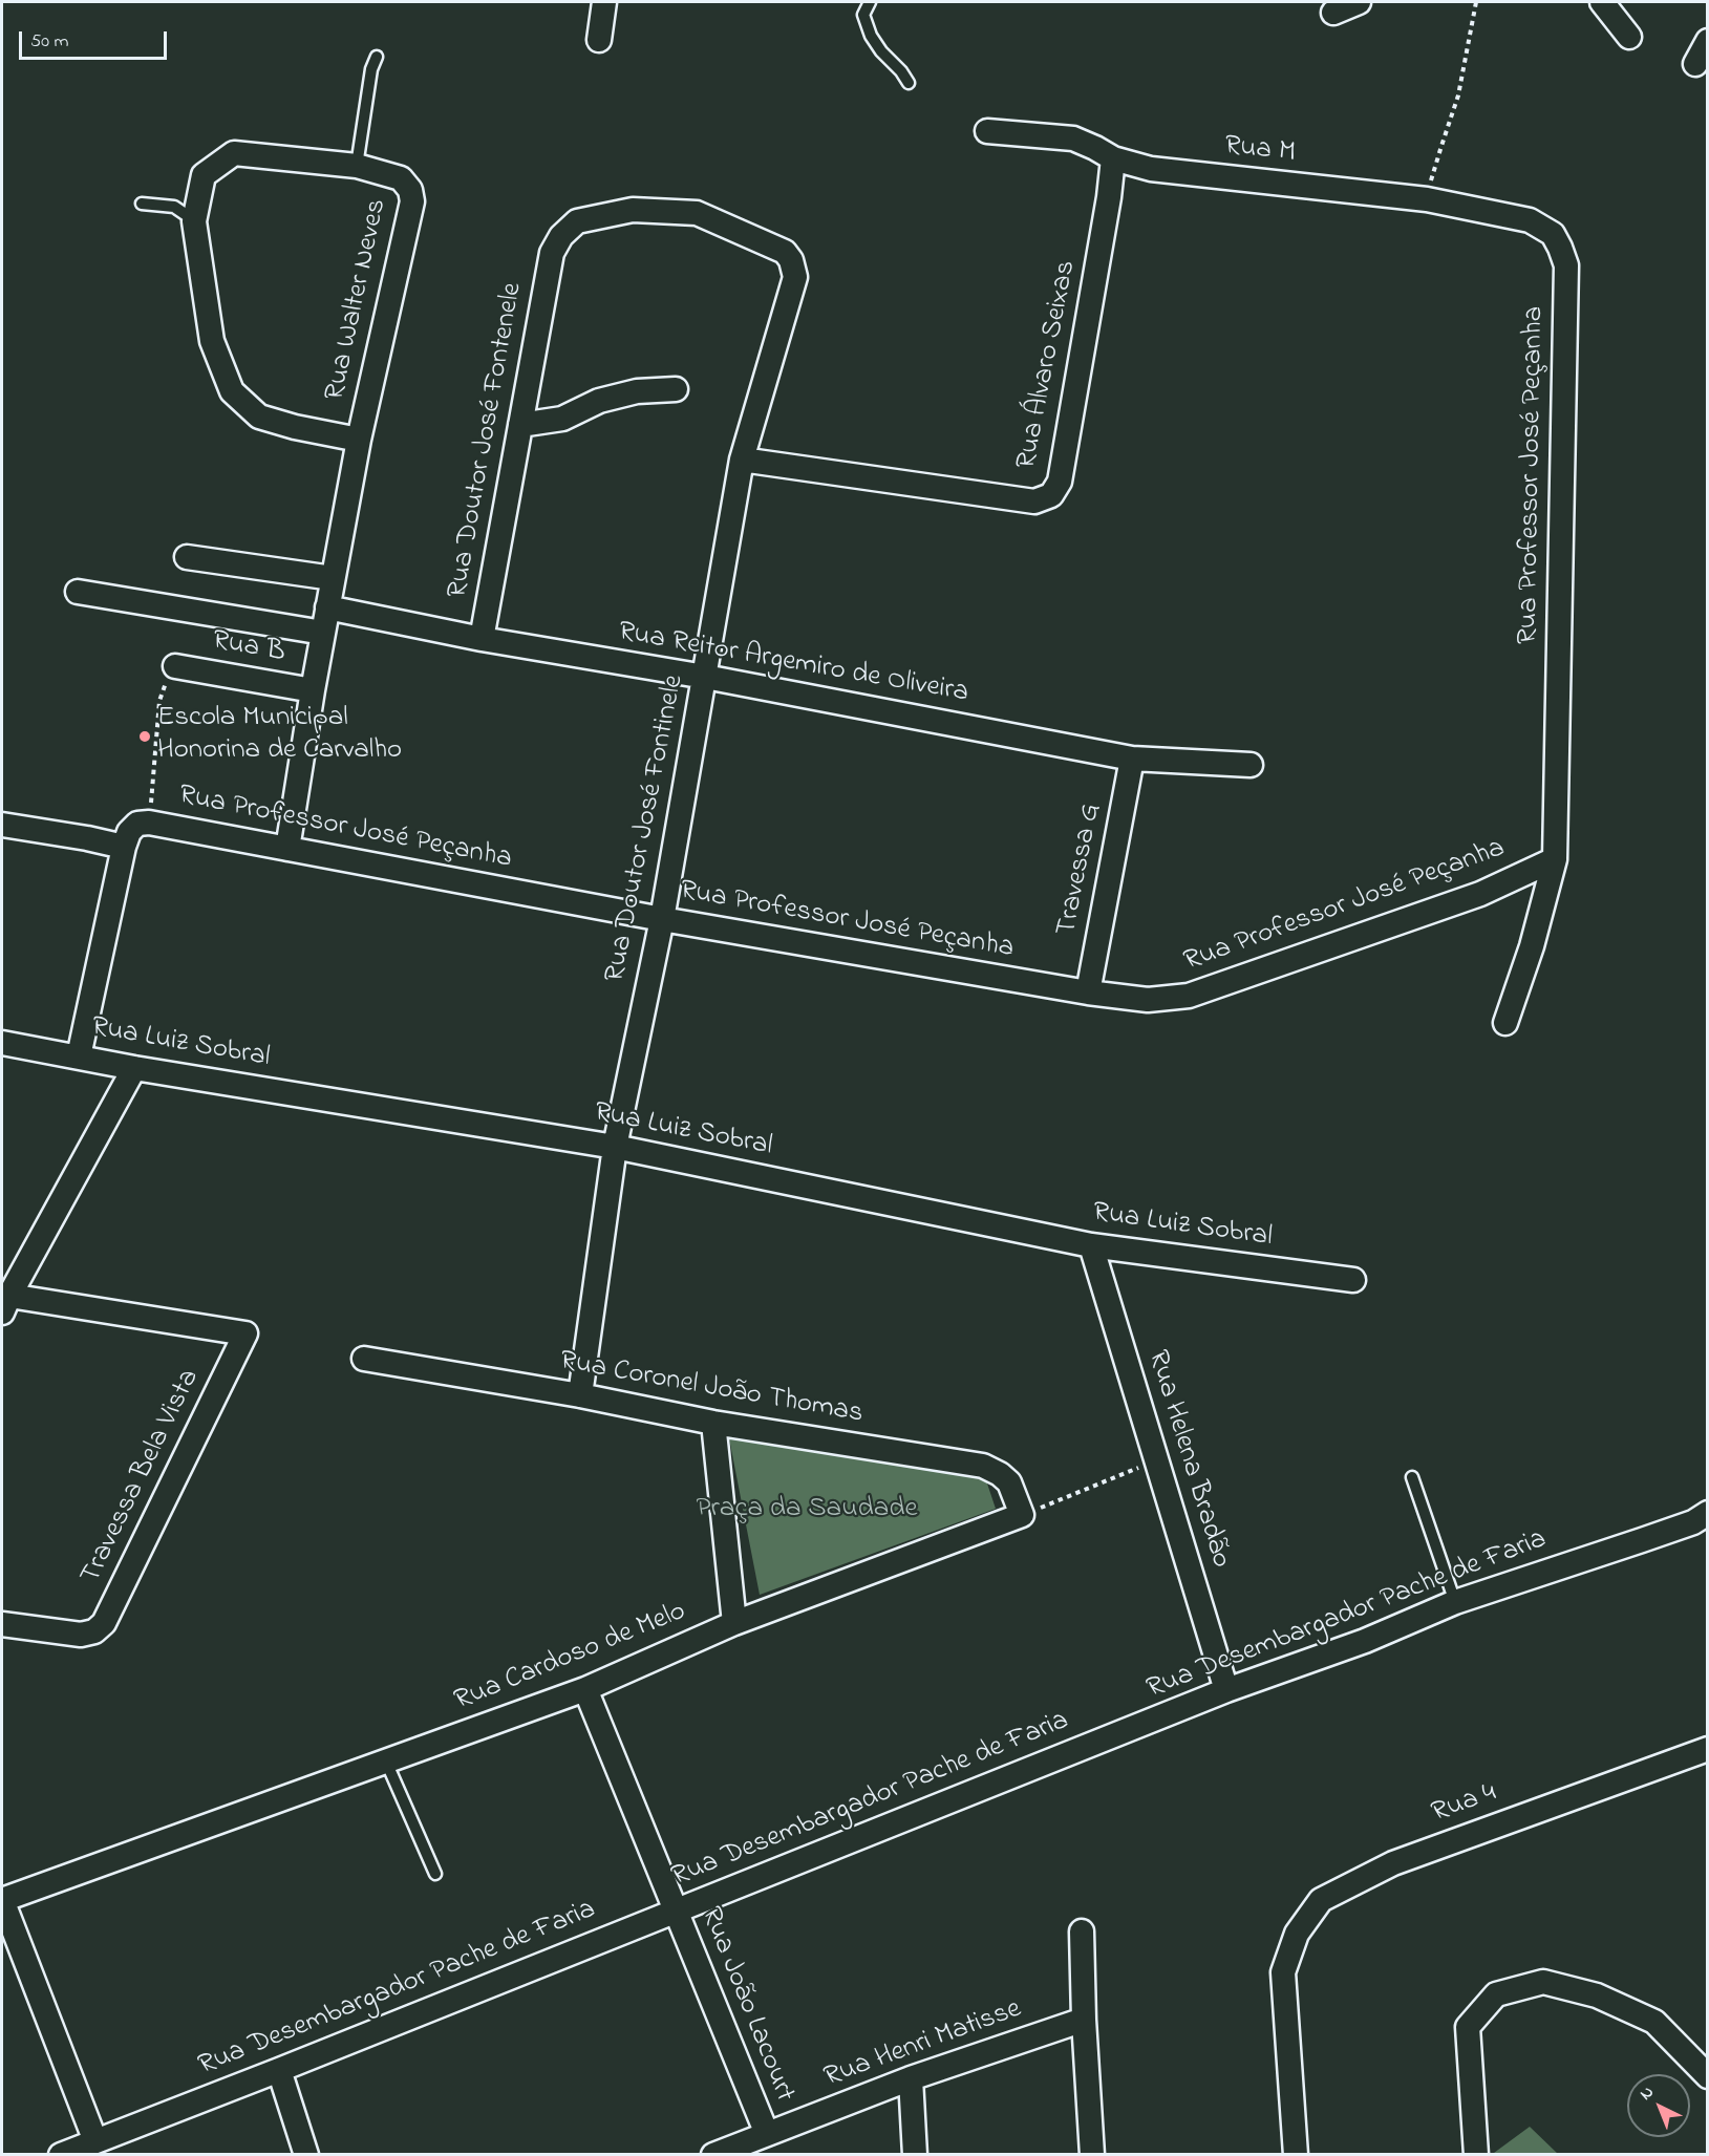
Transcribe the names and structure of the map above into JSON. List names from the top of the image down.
{
  "streets": {
    "street": [
      "Rua M",
      "Rua Walter Neves",
      "Rua Álvaro Seixas",
      "Rua Doutor José Fontenele",
      "Rua Professor José Peçanha",
      "Rua B",
      "Rua Reitor Argemiro de Oliveira",
      "Rua Doutor José Fontinele",
      "Travessa G",
      "Rua Luiz Sobral",
      "Rua Coronel João Thomas",
      "Rua Helena Bradão",
      "Travessa Bela Vista",
      "Rua Desembargador Pache de Faria",
      "Rua Cardoso de Melo",
      "Rua 4",
      "Rua João Lacourt",
      "Rua Henri Matisse"
    ]
  },
  "crossings": [
    ["Rua M", "Rua Álvaro Seixas"],
    ["Rua M", "Rua Professor José Peçanha"],
    ["Rua Walter Neves", "Rua Professor José Peçanha"],
    ["Rua Walter Neves", "Rua B"],
    ["Rua Walter Neves", "Rua Reitor Argemiro de Oliveira"],
    ["Rua Álvaro Seixas", "Rua Doutor José Fontinele"],
    ["Rua Doutor José Fontenele", "Rua Reitor Argemiro de Oliveira"],
    ["Rua Doutor José Fontenele", "Rua Doutor José Fontinele"],
    ["Rua Professor José Peçanha", "Rua Doutor José Fontinele"],
    ["Rua Professor José Peçanha", "Travessa G"],
    ["Rua Reitor Argemiro de Oliveira", "Rua Doutor José Fontinele"],
    ["Rua Reitor Argemiro de Oliveira", "Travessa G"],
    ["Rua Doutor José Fontinele", "Rua Luiz Sobral"],
    ["Rua Doutor José Fontinele", "Rua Coronel João Thomas"],
    ["Rua Luiz Sobral", "Rua Helena Bradão"],
    ["Rua Coronel João Thomas", "Rua Cardoso de Melo"],
    ["Rua Helena Bradão", "Rua Desembargador Pache de Faria"],
    ["Rua Desembargador Pache de Faria", "Rua João Lacourt"],
    ["Rua Cardoso de Melo", "Rua João Lacourt"],
    ["Rua João Lacourt", "Rua Henri Matisse"]
  ],
  "parks": ["Praça da Saudade"],
  "places": ["Escola Municipal Honorina de Carvalho"],
  "scale_bar": "50 m",
  "north": "top left"
}
